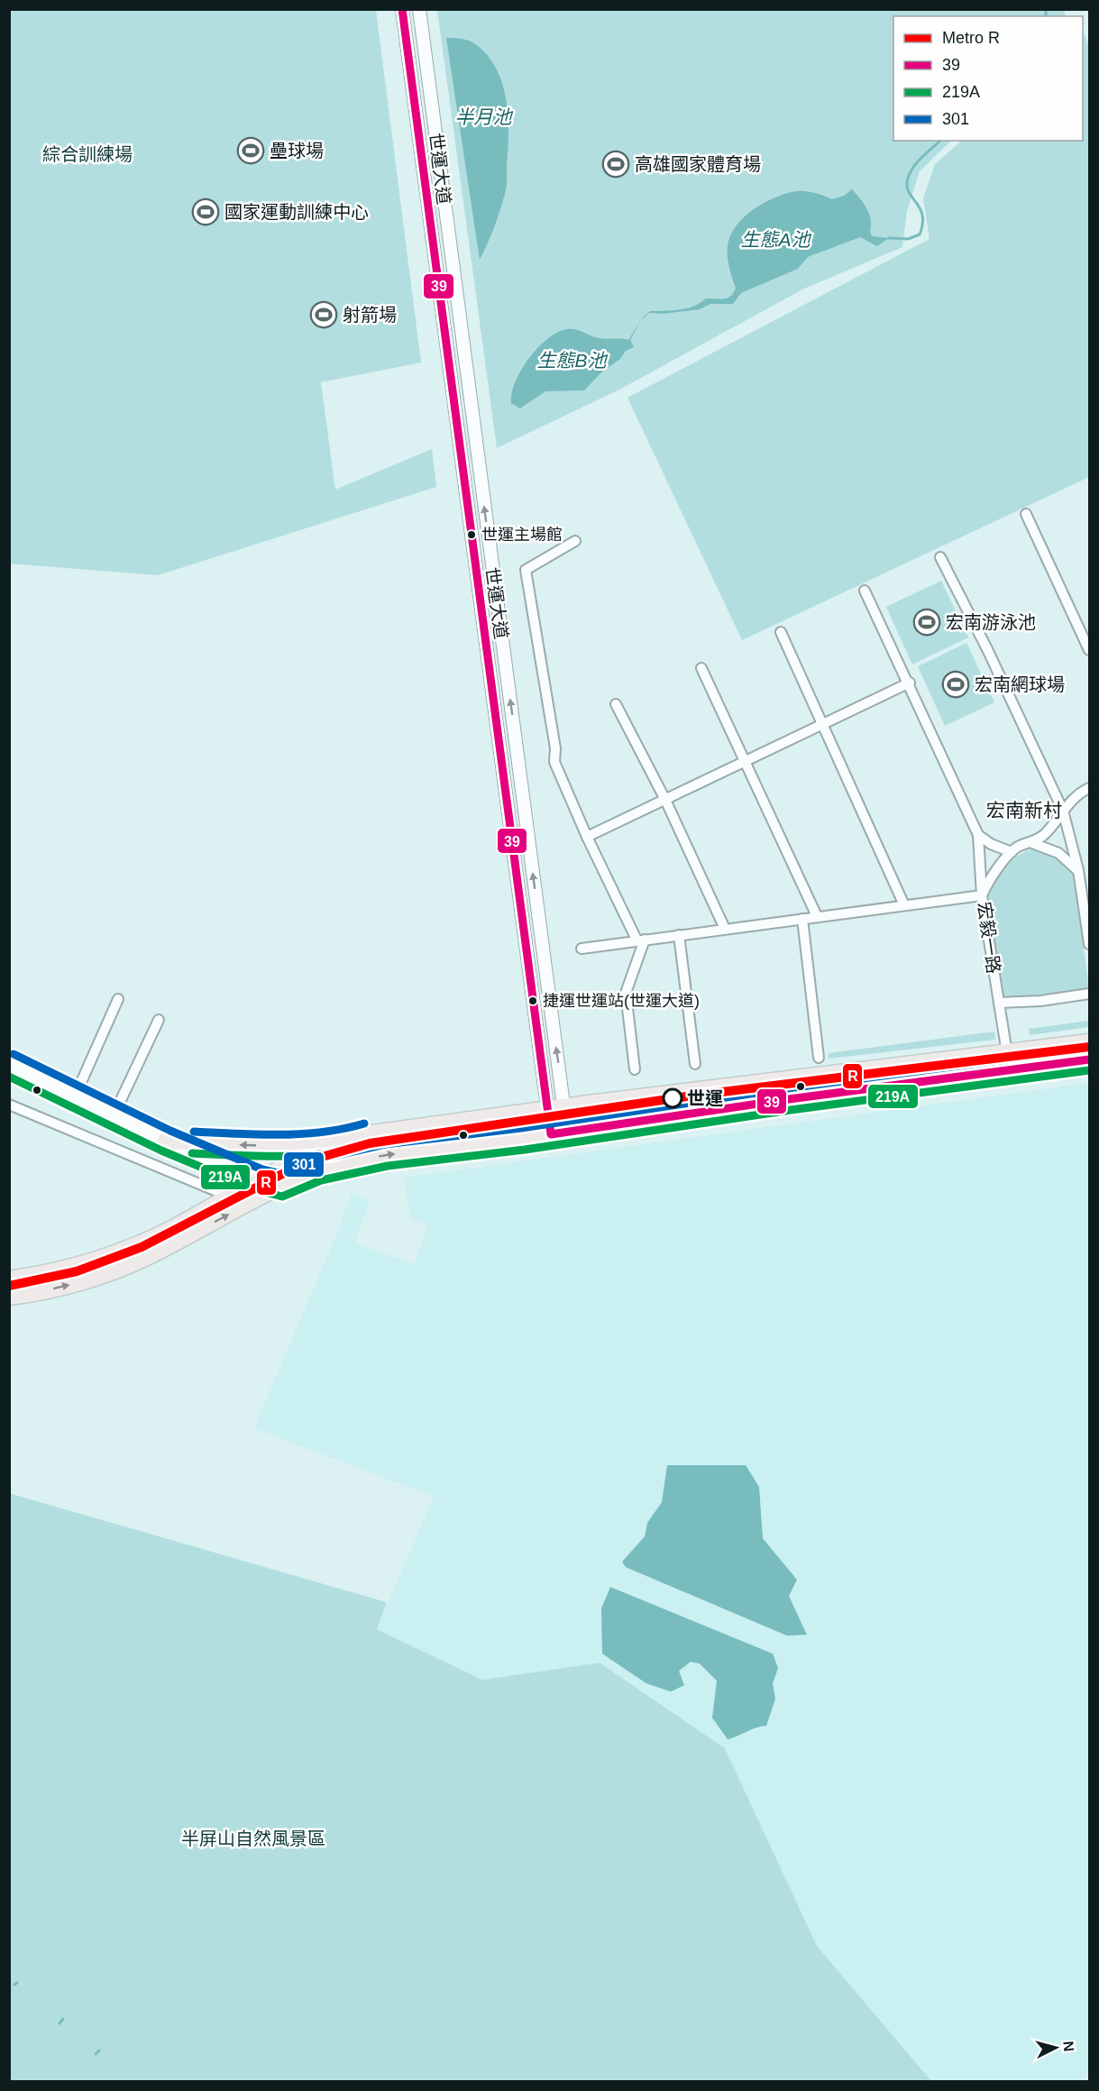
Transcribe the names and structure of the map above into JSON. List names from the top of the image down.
{
  "streets": {
    "street": ["世運大道", "宏毅一路"]
  },
  "districts": ["宏南新村"],
  "water": ["半月池", "生態A池", "生態B池"],
  "parks": ["綜合訓練場", "半屏山自然風景區"],
  "places": {
    "sports": [
      "壘球場",
      "高雄國家體育場",
      "國家運動訓練中心",
      "射箭場",
      "宏南游泳池",
      "宏南網球場"
    ],
    "other": ["世運主場館", "捷運世運站(世運大道)", "世運"]
  },
  "lines": [
    "transit line 39",
    "metro line R",
    "transit line 301",
    "transit line 219A"
  ],
  "legend": [
    "Metro R",
    "39",
    "219A",
    "301"
  ],
  "north": "right"
}
